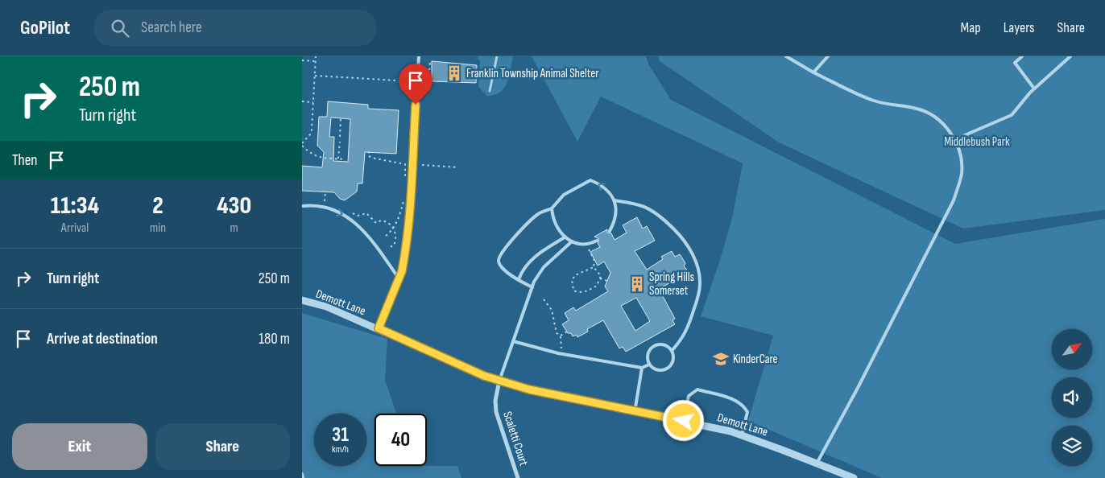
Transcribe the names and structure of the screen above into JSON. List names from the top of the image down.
{
  "streets": {
    "street": ["Demott Lane", "Scaletti Court"]
  },
  "crossings": [
    ["Demott Lane", "Scaletti Court"]
  ],
  "parks": ["Middlebush Park"],
  "places": {
    "building": ["Franklin Township Animal Shelter", "Spring Hills Somerset"],
    "school or university": ["KinderCare"]
  },
  "north": "top right",
  "page": {
    "header": "GoPilot",
    "search": "Search here",
    "nav": ["Map", "Layers", "Share"],
    "turn": ["250 m", "Turn right"],
    "then": "Then",
    "eta": [
      "11:34",
      "Arrival",
      "2",
      "min",
      "430",
      "m"
    ],
    "list": [
      {
        "name": "Turn right",
        "value": "250 m"
      },
      {
        "name": "Arrive at destination",
        "value": "180 m"
      }
    ],
    "speed": "31 km/h",
    "limit": "40",
    "buttons": ["Exit", "Share"]
  }
}
